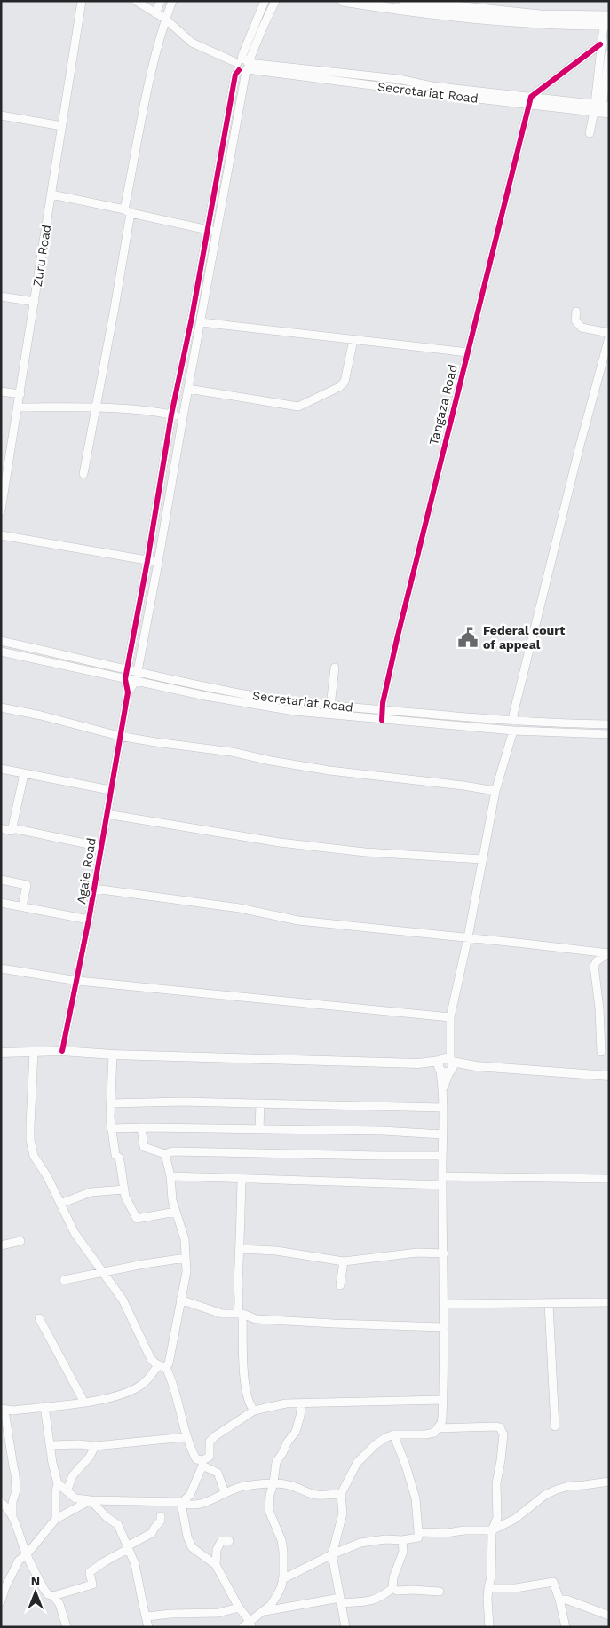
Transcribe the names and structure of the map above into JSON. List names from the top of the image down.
{
  "streets": {
    "street": [
      "Secretariat Road",
      "Zuru Road",
      "Tangaza Road",
      "Agaie Road"
    ]
  },
  "crossings": [
    ["Secretariat Road", "Tangaza Road"]
  ],
  "places": {
    "public building": ["Federal court of appeal"]
  },
  "north": "top"
}
